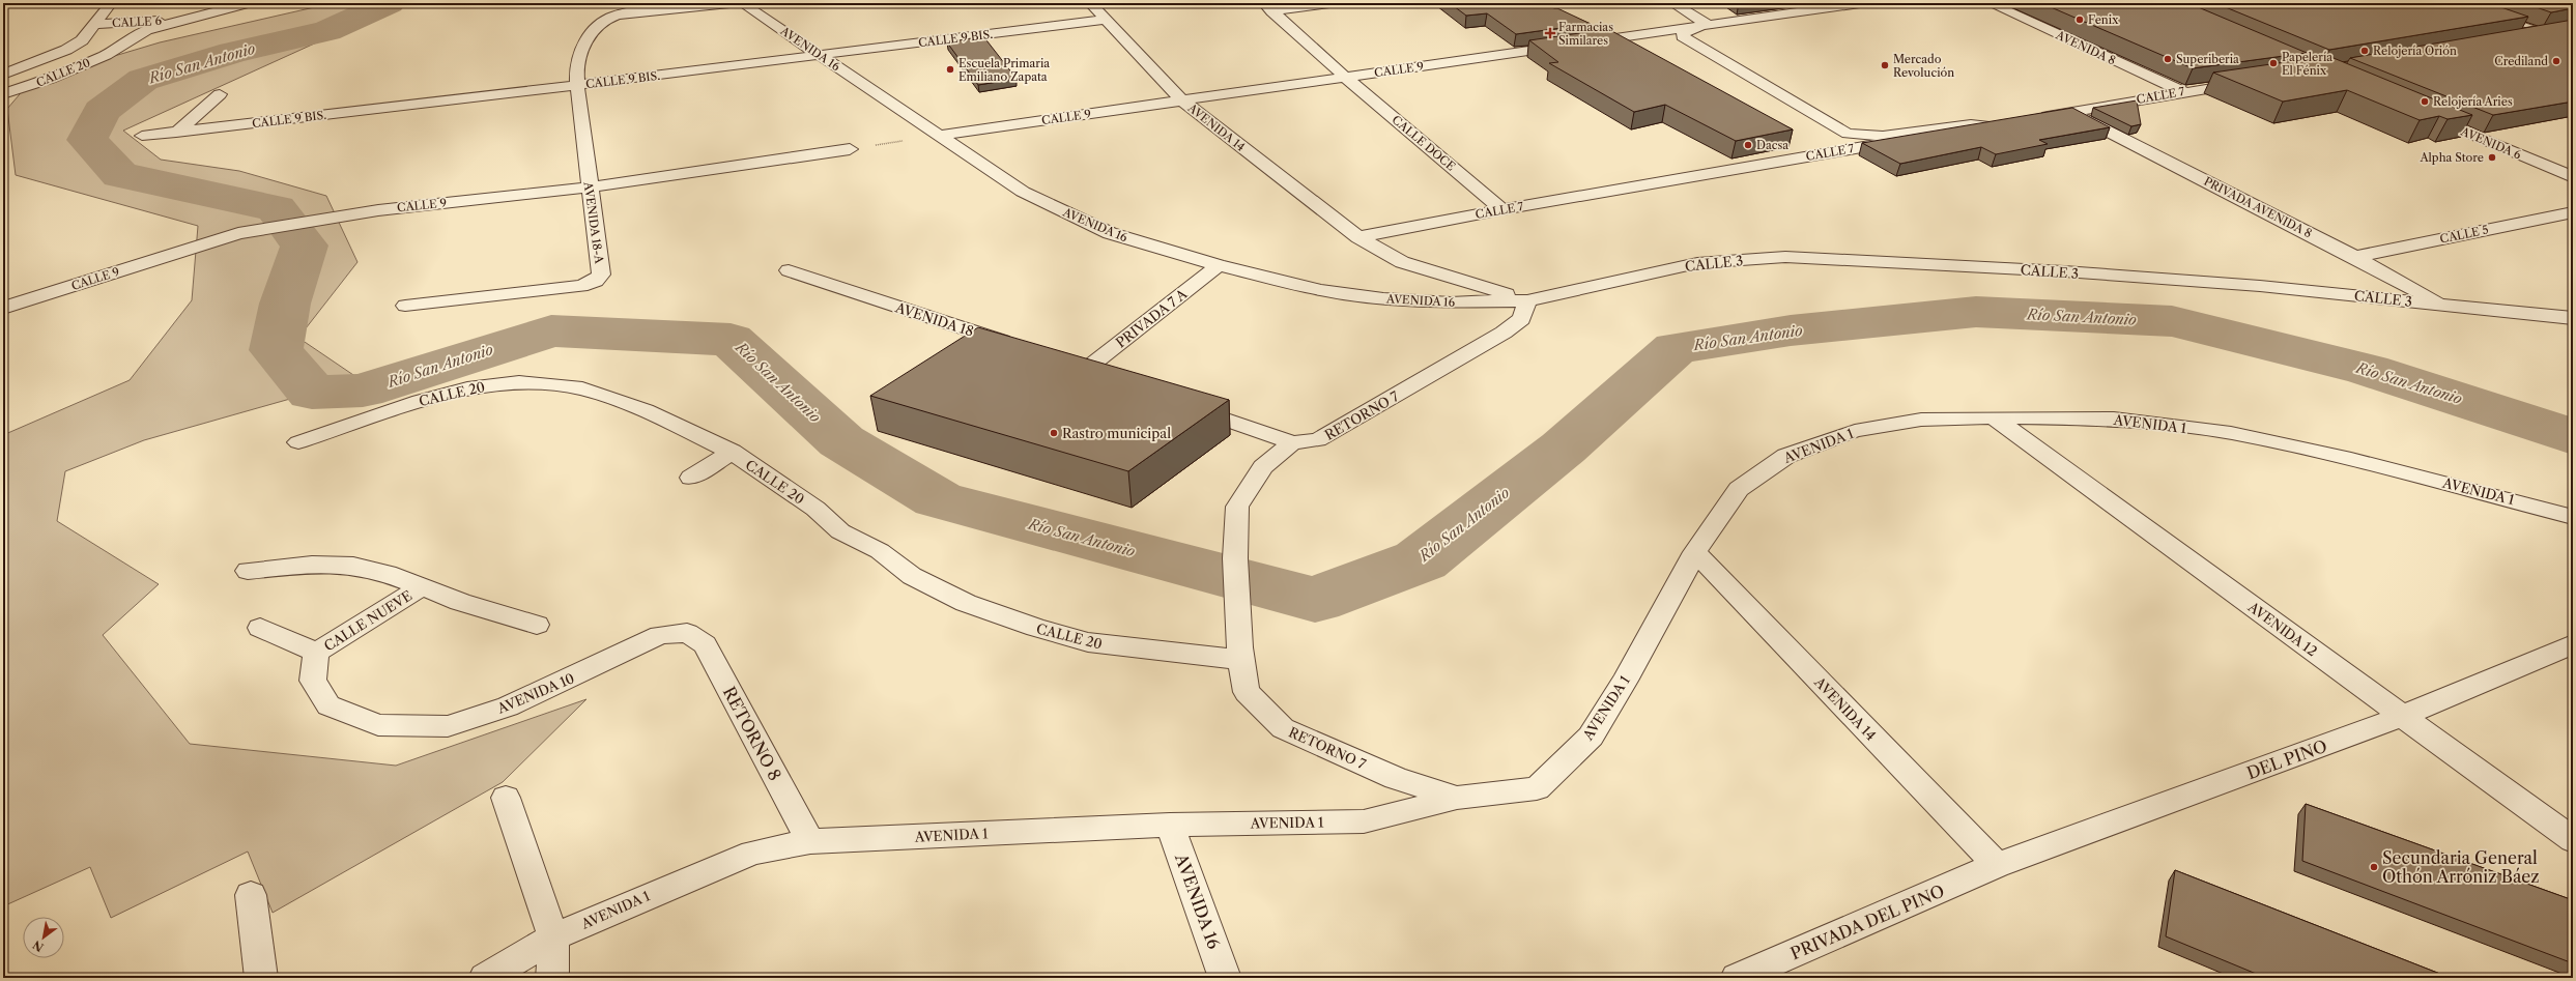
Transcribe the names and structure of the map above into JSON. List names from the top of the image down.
{
  "streets": {
    "street": [
      "CALLE 6",
      "CALLE 9 BIS.",
      "AVENIDA 8",
      "AVENIDA 16",
      "CALLE 9",
      "CALLE 20",
      "CALLE 7",
      "AVENIDA 14",
      "CALLE DOCE",
      "AVENIDA 6",
      "PRIVADA AVENIDA 8",
      "AVENIDA 18-A",
      "CALLE 5",
      "CALLE 3",
      "PRIVADA 7 A",
      "AVENIDA 18",
      "RETORNO 7",
      "AVENIDA 1",
      "CALLE NUEVE",
      "AVENIDA 12",
      "AVENIDA 10",
      "RETORNO 8",
      "DEL PINO",
      "PRIVADA DEL PINO"
    ]
  },
  "crossings": [
    ["CALLE 6", "CALLE 20"],
    ["CALLE 9 BIS.", "AVENIDA 16"],
    ["CALLE 9 BIS.", "AVENIDA 14"],
    ["CALLE 9 BIS.", "AVENIDA 18-A"],
    ["AVENIDA 8", "CALLE 7"],
    ["AVENIDA 16", "CALLE 9"],
    ["AVENIDA 16", "CALLE 3"],
    ["AVENIDA 16", "PRIVADA 7 A"],
    ["AVENIDA 16", "RETORNO 7"],
    ["AVENIDA 16", "AVENIDA 1"],
    ["CALLE 9", "AVENIDA 14"],
    ["CALLE 9", "CALLE DOCE"],
    ["CALLE 9", "AVENIDA 18-A"],
    ["CALLE 20", "RETORNO 7"],
    ["CALLE 7", "AVENIDA 14"],
    ["CALLE 7", "CALLE DOCE"],
    ["CALLE 7", "PRIVADA AVENIDA 8"],
    ["AVENIDA 14", "AVENIDA 1"],
    ["AVENIDA 14", "DEL PINO"],
    ["AVENIDA 14", "PRIVADA DEL PINO"],
    ["PRIVADA AVENIDA 8", "CALLE 5"],
    ["PRIVADA AVENIDA 8", "CALLE 3"],
    ["CALLE 3", "RETORNO 7"],
    ["RETORNO 7", "AVENIDA 1"],
    ["AVENIDA 1", "AVENIDA 12"],
    ["AVENIDA 1", "RETORNO 8"],
    ["CALLE NUEVE", "AVENIDA 10"],
    ["AVENIDA 12", "DEL PINO"],
    ["AVENIDA 10", "RETORNO 8"],
    ["DEL PINO", "PRIVADA DEL PINO"]
  ],
  "water": ["Río San Antonio"],
  "places": {
    "other": [
      "Fenix",
      "Relojería Orión",
      "Superiberia",
      "Crediland",
      "Papelería El Fénix",
      "Mercado Revolución",
      "Escuela Primaria Emiliano Zapata",
      "Relojería Aries",
      "Dacsa",
      "Alpha Store",
      "Rastro municipal",
      "Secundaria General Othón Arróniz Báez"
    ],
    "health": ["Farmacias Similares"]
  },
  "north": "bottom left"
}
